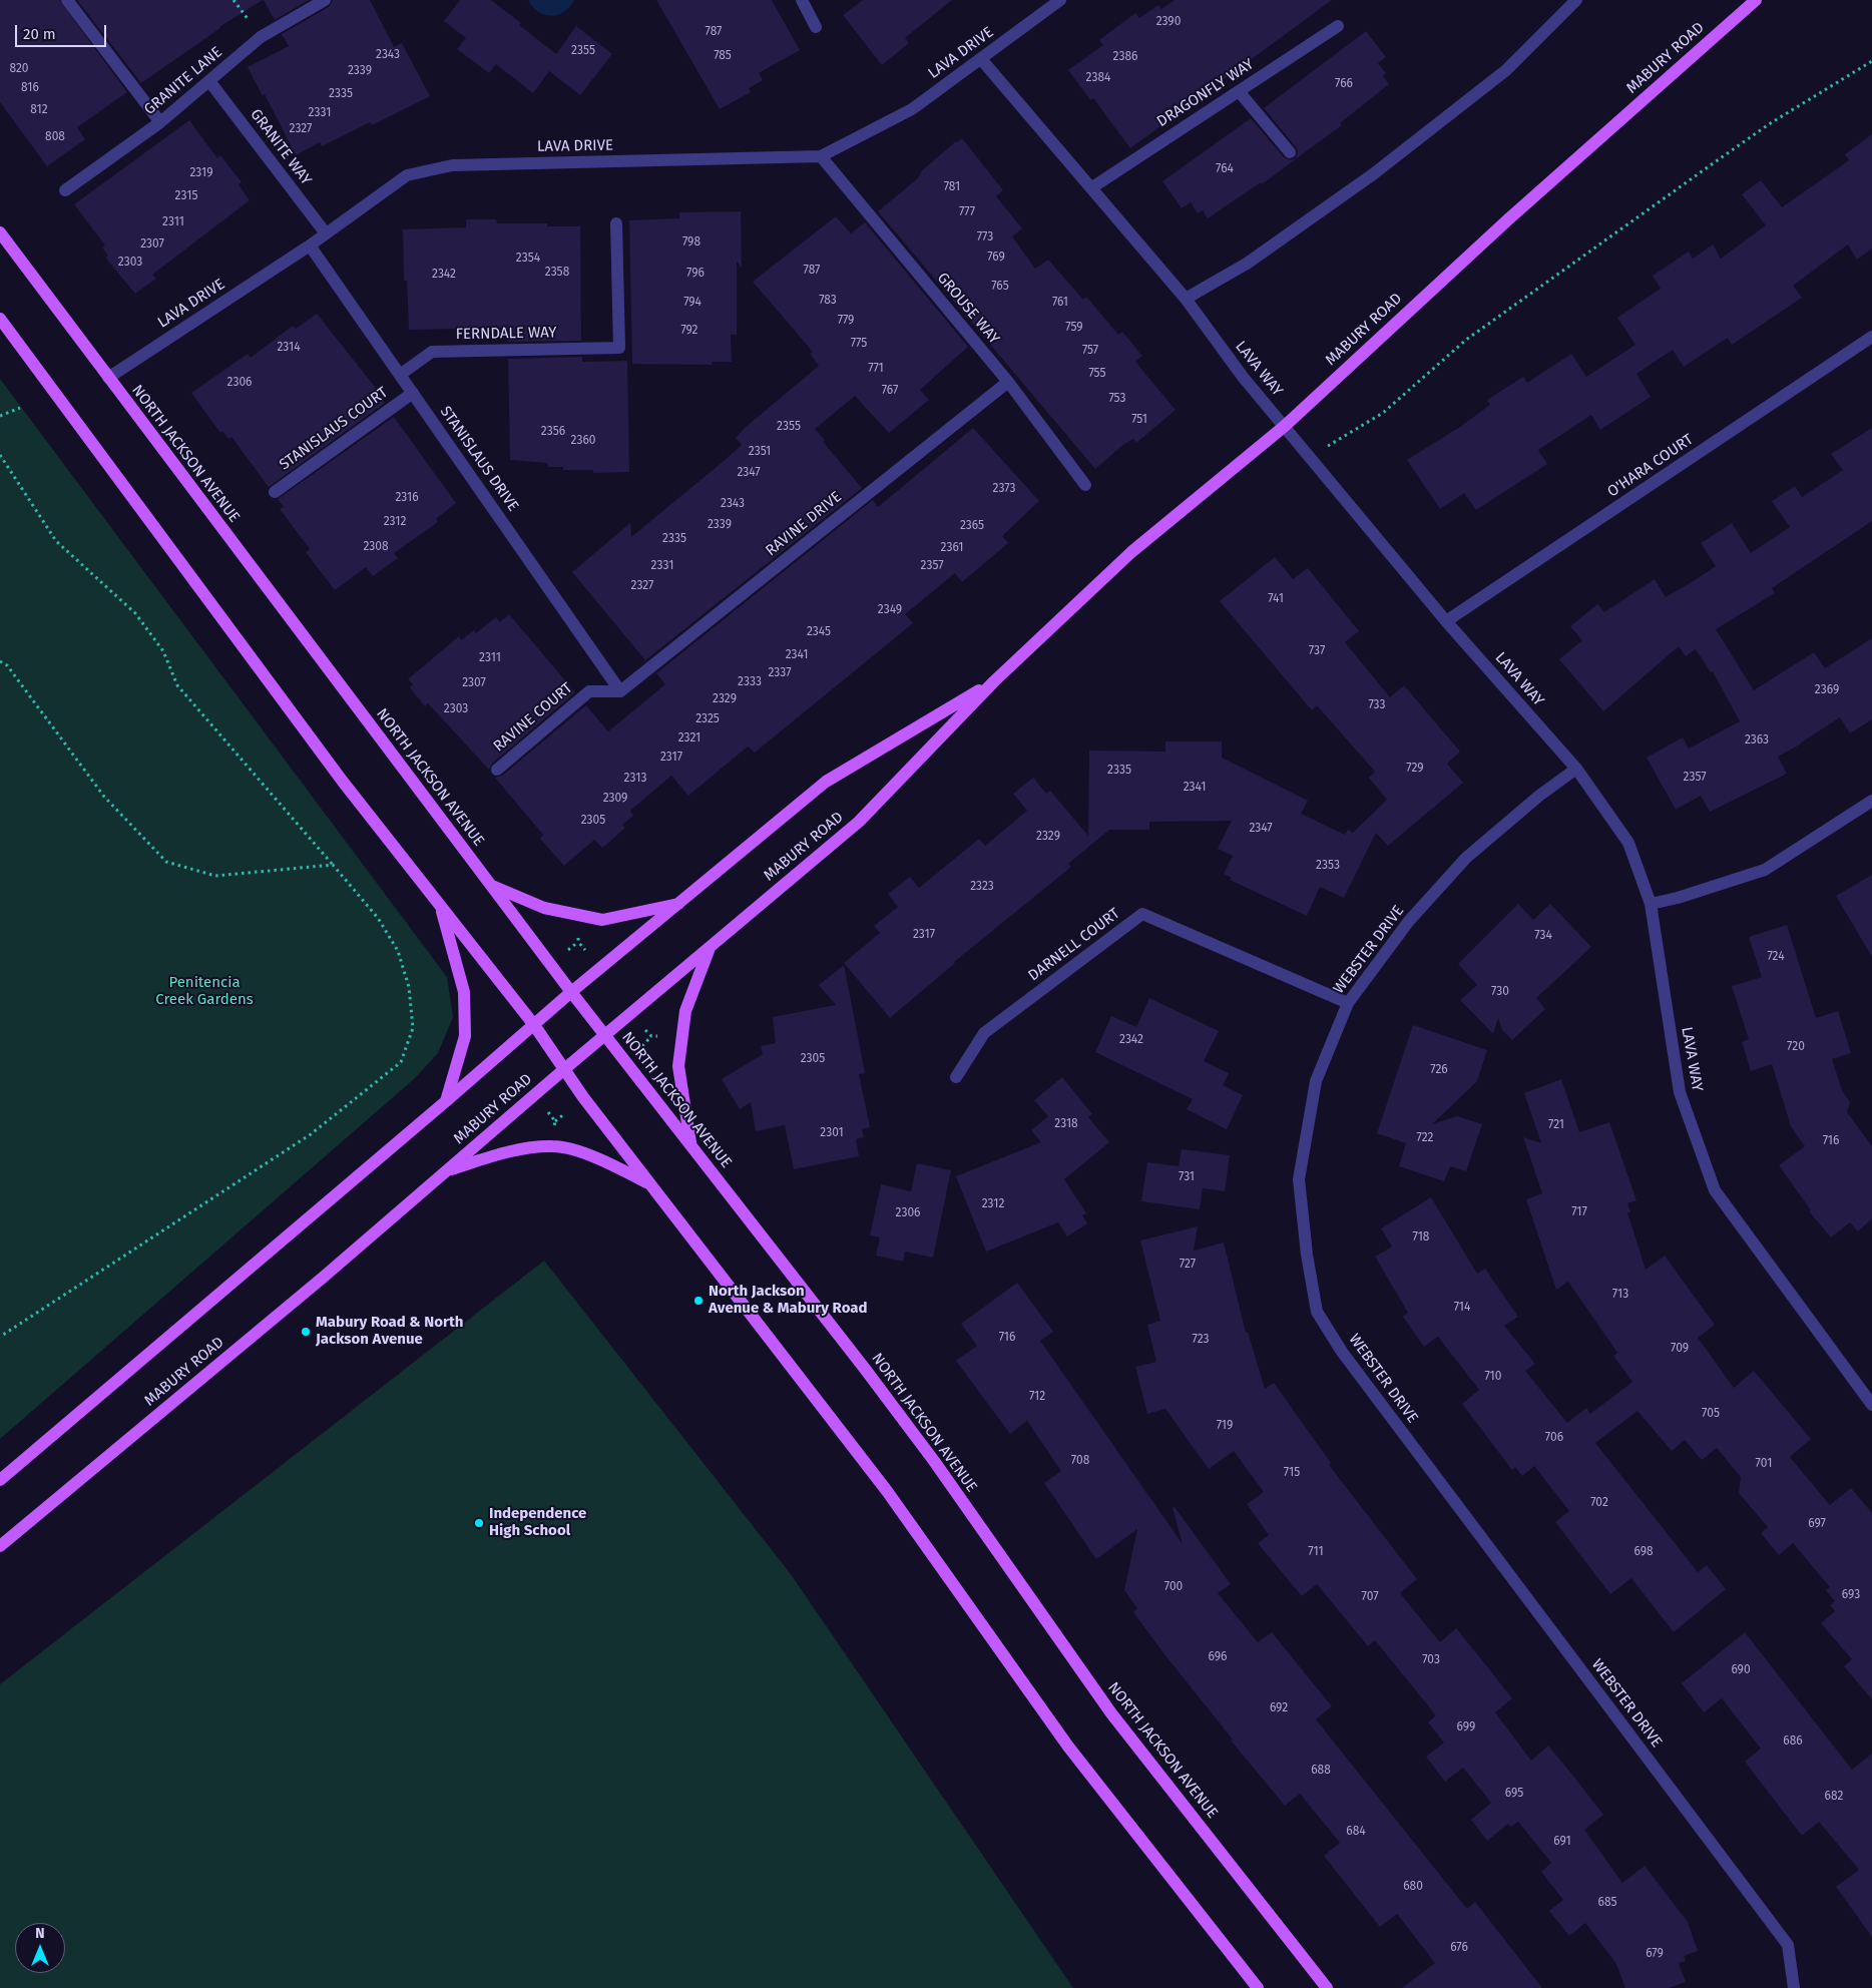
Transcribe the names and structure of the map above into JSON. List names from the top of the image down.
{
  "streets": {
    "main road": ["MABURY ROAD", "NORTH JACKSON AVENUE"],
    "street": [
      "LAVA DRIVE",
      "GRANITE LANE",
      "DRAGONFLY WAY",
      "GRANITE WAY",
      "GROUSE WAY",
      "FERNDALE WAY",
      "LAVA WAY",
      "STANISLAUS COURT",
      "STANISLAUS DRIVE",
      "O'HARA COURT",
      "RAVINE DRIVE",
      "RAVINE COURT",
      "DARNELL COURT",
      "WEBSTER DRIVE"
    ]
  },
  "crossings": [
    ["LAVA DRIVE", "GRANITE WAY"],
    ["LAVA DRIVE", "GROUSE WAY"],
    ["LAVA DRIVE", "LAVA WAY"],
    ["LAVA DRIVE", "NORTH JACKSON AVENUE"],
    ["LAVA DRIVE", "STANISLAUS DRIVE"],
    ["MABURY ROAD", "LAVA WAY"],
    ["MABURY ROAD", "NORTH JACKSON AVENUE"],
    ["GRANITE LANE", "GRANITE WAY"],
    ["DRAGONFLY WAY", "LAVA WAY"],
    ["GROUSE WAY", "RAVINE DRIVE"],
    ["FERNDALE WAY", "STANISLAUS DRIVE"],
    ["LAVA WAY", "O'HARA COURT"],
    ["LAVA WAY", "WEBSTER DRIVE"],
    ["STANISLAUS COURT", "STANISLAUS DRIVE"],
    ["STANISLAUS DRIVE", "RAVINE DRIVE"],
    ["STANISLAUS DRIVE", "RAVINE COURT"],
    ["RAVINE DRIVE", "RAVINE COURT"],
    ["DARNELL COURT", "WEBSTER DRIVE"]
  ],
  "parks": ["Penitencia Creek Gardens"],
  "places": ["North Jackson Avenue & Mabury Road", "Mabury Road & North Jackson Avenue", "Independence High School"],
  "house_numbers": [
    "2390",
    "787",
    "2355",
    "2343",
    "785",
    "2386",
    "820",
    "2339",
    "2384",
    "766",
    "816",
    "2335",
    "812",
    "2331",
    "2327",
    "808",
    "764",
    "2319",
    "781",
    "2315",
    "777",
    "2311",
    "773",
    "798",
    "2307",
    "769",
    "2354",
    "2303",
    "787",
    "2358",
    "796",
    "2342",
    "765",
    "783",
    "794",
    "761",
    "779",
    "759",
    "792",
    "775",
    "2314",
    "757",
    "771",
    "755",
    "2306",
    "767",
    "753",
    "751",
    "2355",
    "2356",
    "2360",
    "2351",
    "2347",
    "2373",
    "2316",
    "2343",
    "2312",
    "2339",
    "2365",
    "2335",
    "2308",
    "2361",
    "2331",
    "2357",
    "2327",
    "741",
    "2349",
    "2345",
    "737",
    "2341",
    "2311",
    "2337",
    "2333",
    "2307",
    "2369",
    "2329",
    "733",
    "2303",
    "2325",
    "2321",
    "2363",
    "2317",
    "729",
    "2335",
    "2357",
    "2313",
    "2341",
    "2309",
    "2305",
    "2347",
    "2329",
    "2353",
    "2323",
    "2317",
    "734",
    "724",
    "730",
    "2342",
    "720",
    "2305",
    "726",
    "2318",
    "721",
    "2301",
    "722",
    "716",
    "731",
    "2312",
    "717",
    "2306",
    "718",
    "727",
    "713",
    "714",
    "716",
    "723",
    "709",
    "710",
    "712",
    "705",
    "719",
    "706",
    "708",
    "701",
    "715",
    "702",
    "697",
    "711",
    "698",
    "700",
    "693",
    "707",
    "696",
    "703",
    "690",
    "692",
    "699",
    "686",
    "688",
    "695",
    "682",
    "684",
    "691",
    "680",
    "685",
    "676",
    "679"
  ],
  "scale_bar": "20 m",
  "north": "top"
}
